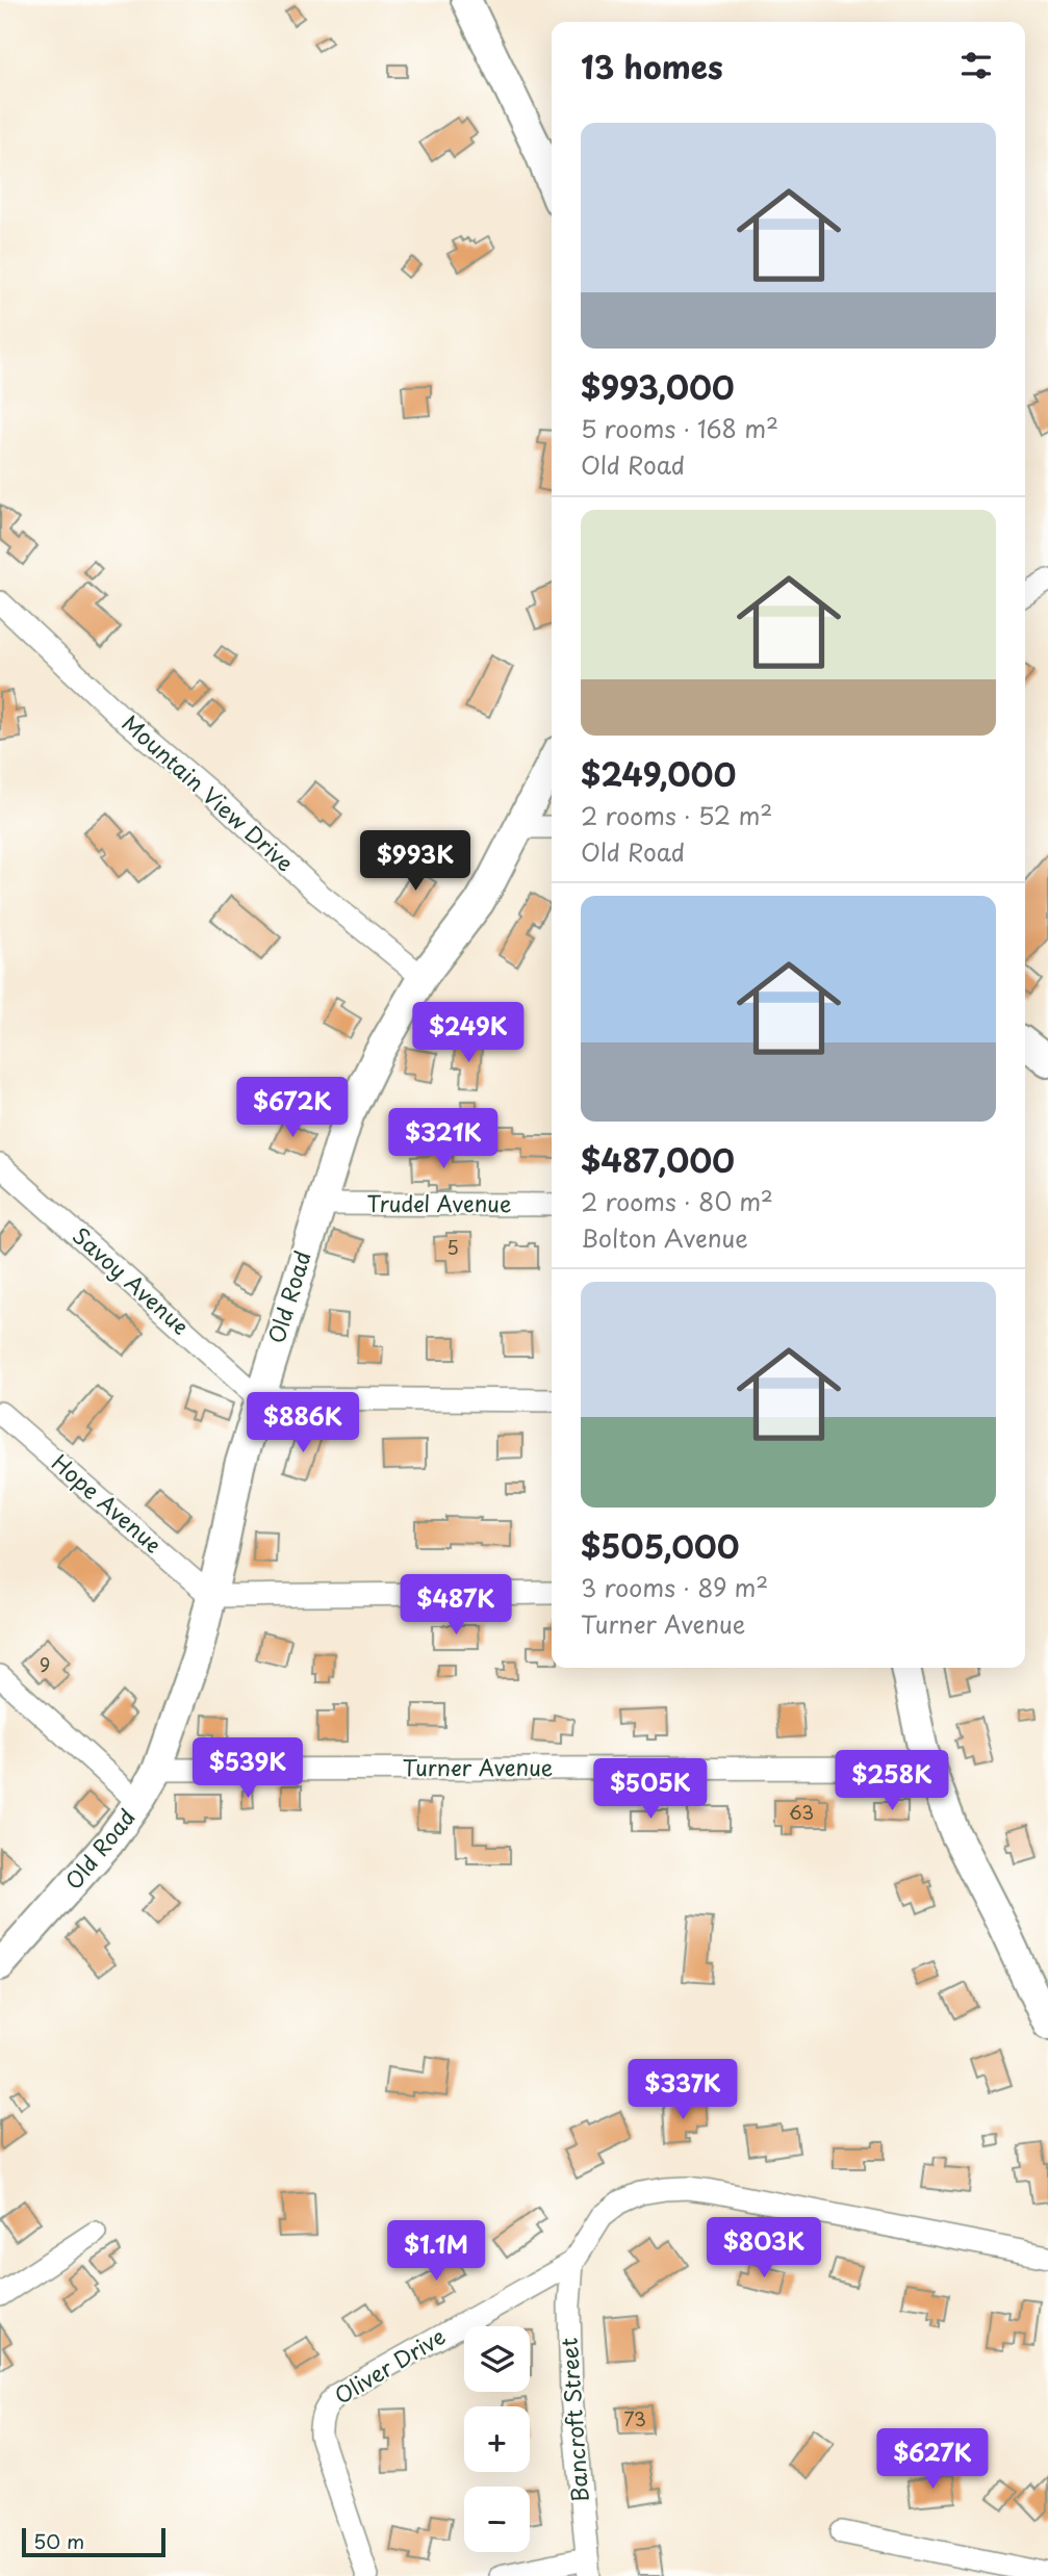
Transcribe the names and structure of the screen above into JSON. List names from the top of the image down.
{
  "streets": {
    "street": [
      "Mountain View Drive",
      "Trudel Avenue",
      "Savoy Avenue",
      "Old Road",
      "Hope Avenue",
      "Turner Avenue",
      "Oliver Drive",
      "Bancroft Street"
    ]
  },
  "crossings": [
    ["Mountain View Drive", "Old Road"],
    ["Trudel Avenue", "Old Road"],
    ["Savoy Avenue", "Old Road"],
    ["Old Road", "Hope Avenue"],
    ["Old Road", "Turner Avenue"],
    ["Oliver Drive", "Bancroft Street"]
  ],
  "house_numbers": [
    "5",
    "9",
    "63",
    "73"
  ],
  "scale_bar": "50 m",
  "page": {
    "heading": "13 homes",
    "list": [
      {
        "name": "$993,000",
        "note": "5 rooms · 168 m² · Old Road"
      },
      {
        "name": "$249,000",
        "note": "2 rooms · 52 m² · Old Road"
      },
      {
        "name": "$487,000",
        "note": "2 rooms · 80 m² · Bolton Avenue"
      },
      {
        "name": "$505,000",
        "note": "3 rooms · 89 m² · Turner Avenue"
      }
    ],
    "price": [
      "$993K",
      "$249K",
      "$672K",
      "$321K",
      "$886K",
      "$487K",
      "$539K",
      "$258K",
      "$505K",
      "$337K",
      "$803K",
      "$1.1M",
      "$627K"
    ],
    "map_buttons": ["+", "−"],
    "scale": "50 m"
  }
}
